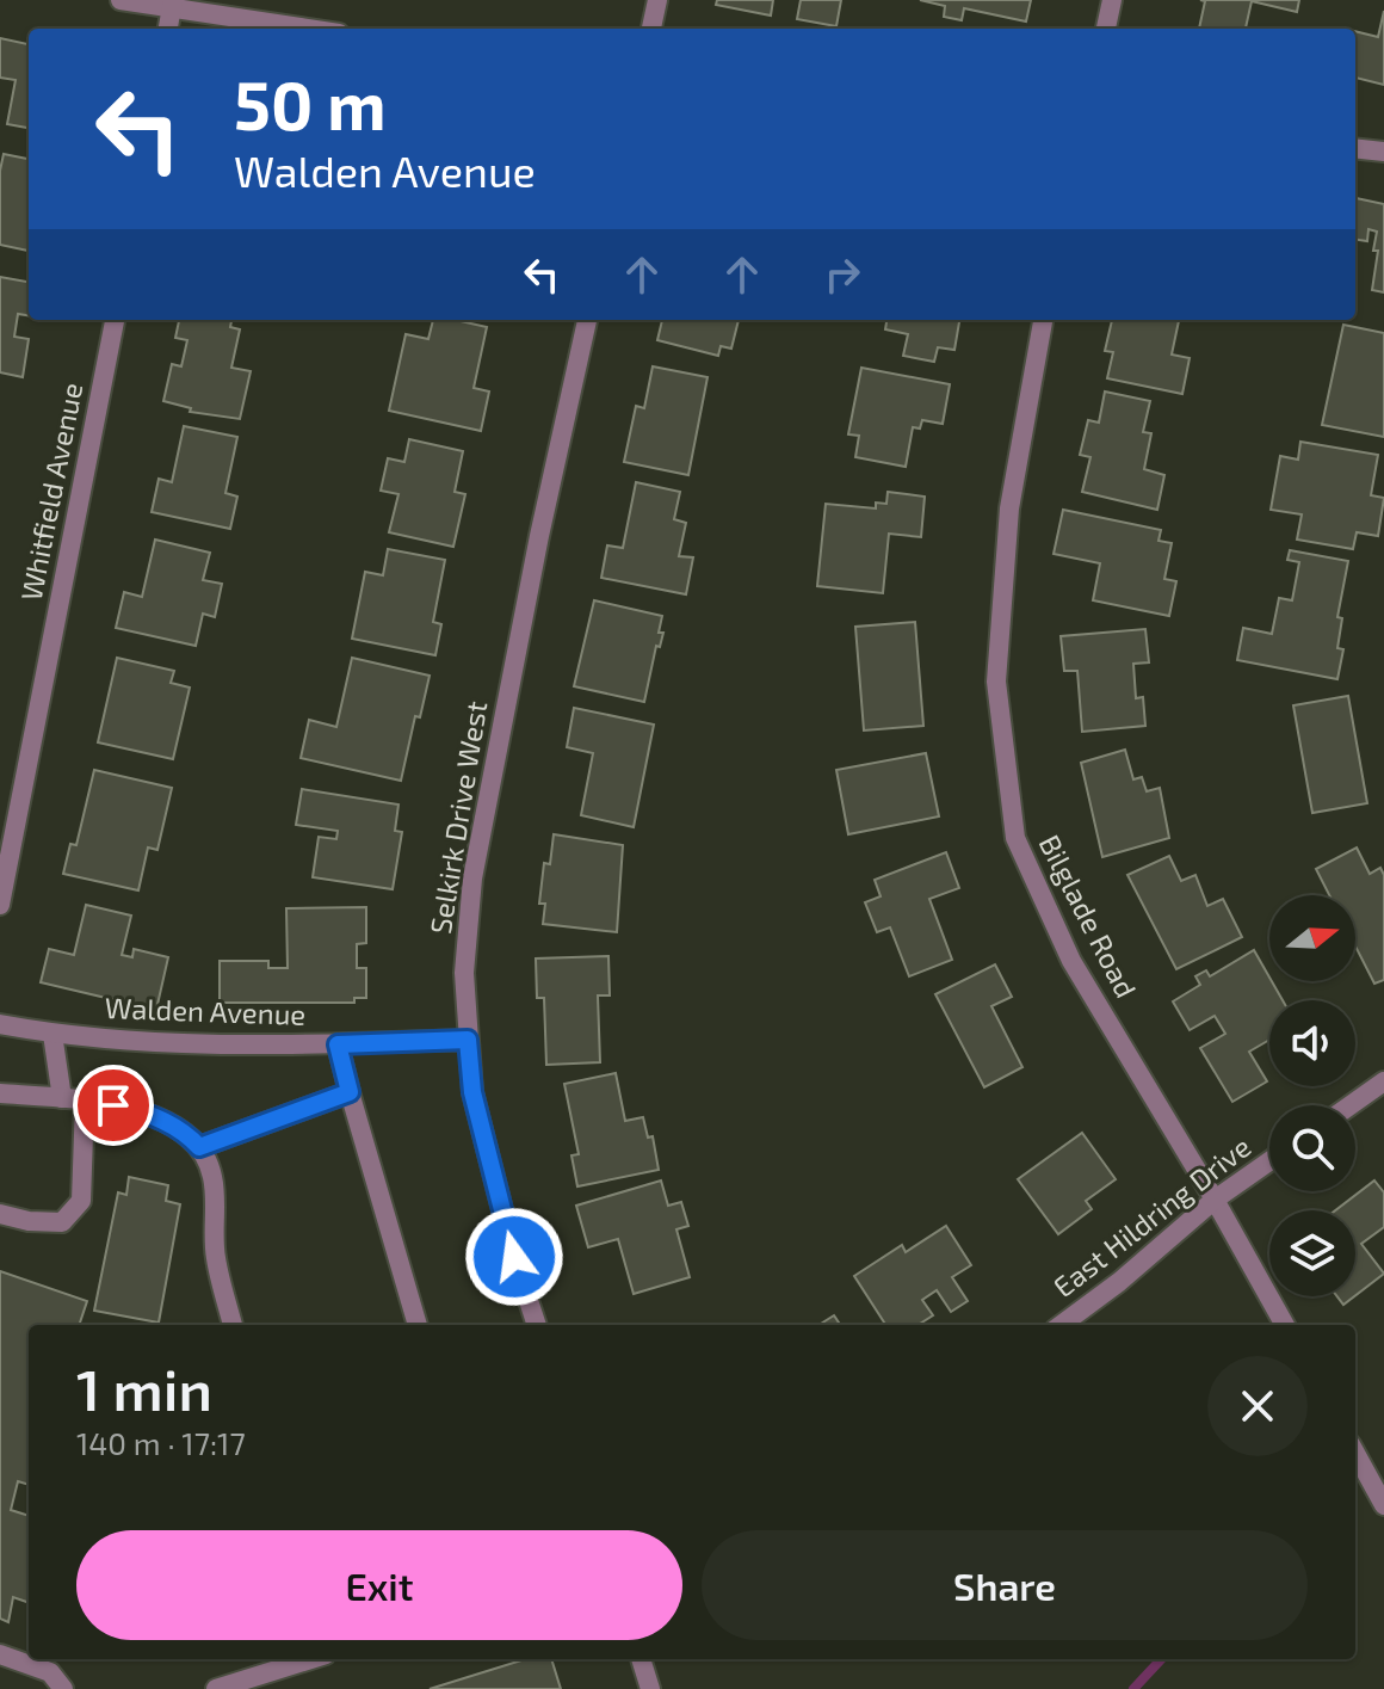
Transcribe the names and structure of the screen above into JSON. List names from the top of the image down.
{
  "streets": {
    "street": [
      "Whitfield Avenue",
      "Selkirk Drive West",
      "Bilglade Road",
      "Walden Avenue",
      "East Hildring Drive"
    ]
  },
  "crossings": [
    ["Selkirk Drive West", "Walden Avenue"],
    ["Bilglade Road", "East Hildring Drive"]
  ],
  "north": "right",
  "page": {
    "turn": ["50 m", "Walden Avenue"],
    "heading": ["1 min", "140 m · 17:17"],
    "buttons": ["Exit", "Share"]
  }
}
